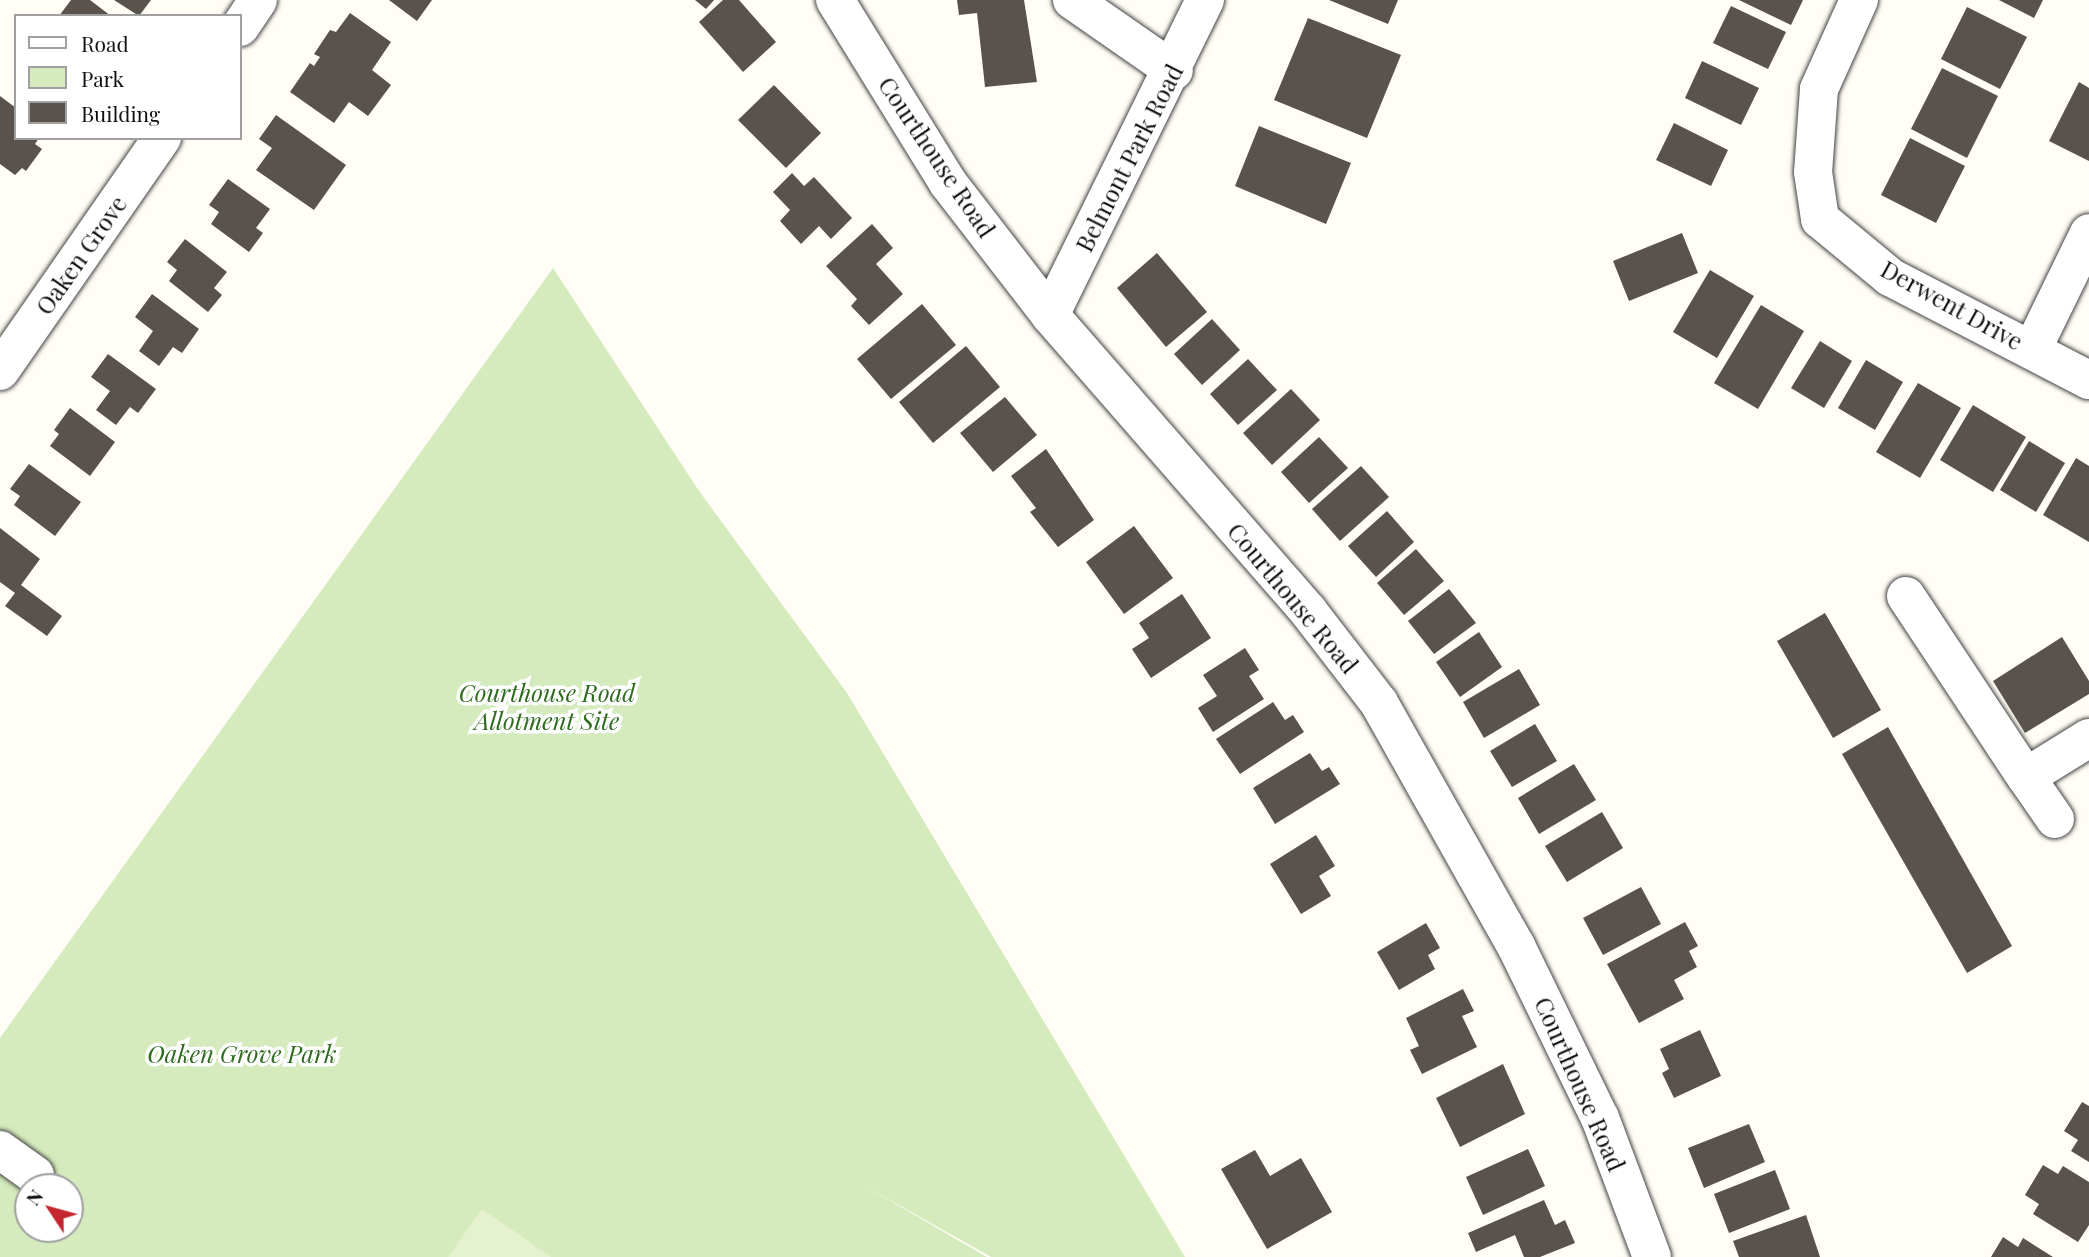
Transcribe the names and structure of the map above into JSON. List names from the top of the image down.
{
  "streets": {
    "street": [
      "Courthouse Road",
      "Belmont Park Road",
      "Oaken Grove",
      "Derwent Drive"
    ]
  },
  "crossings": [
    ["Courthouse Road", "Belmont Park Road"]
  ],
  "parks": ["Courthouse Road Allotment Site", "Oaken Grove Park"],
  "legend": ["Road", "Park", "Building"],
  "north": "top left"
}
